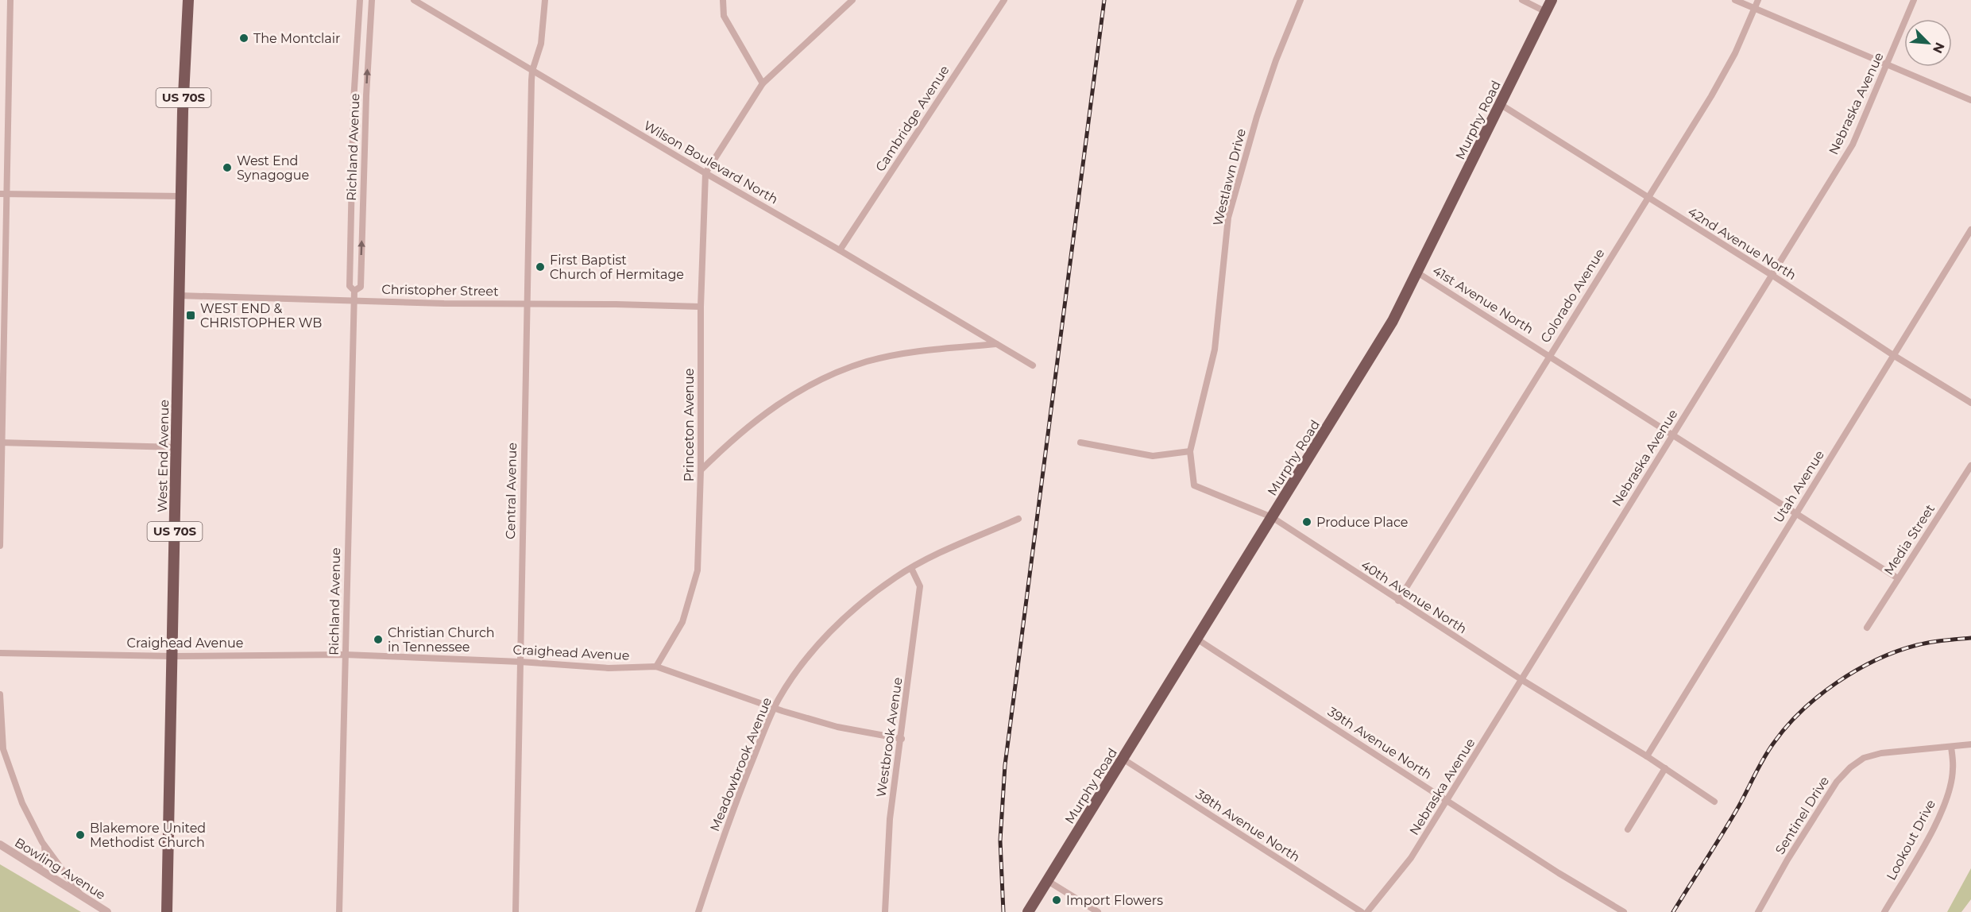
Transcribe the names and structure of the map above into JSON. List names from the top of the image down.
{
  "streets": {
    "main road": ["US 70S", "Murphy Road", "West End Avenue"],
    "street": [
      "Nebraska Avenue",
      "Cambridge Avenue",
      "Richland Avenue",
      "Wilson Boulevard North",
      "Westlawn Drive",
      "42nd Avenue North",
      "Christopher Street",
      "Colorado Avenue",
      "41st Avenue North",
      "Princeton Avenue",
      "Utah Avenue",
      "Central Avenue",
      "Media Street",
      "40th Avenue North",
      "Craighead Avenue",
      "Westbrook Avenue",
      "39th Avenue North",
      "Meadowbrook Avenue",
      "Sentinel Drive",
      "38th Avenue North",
      "Lookout Drive",
      "Bowling Avenue"
    ]
  },
  "crossings": [
    ["Nebraska Avenue", "42nd Avenue North"],
    ["Nebraska Avenue", "41st Avenue North"],
    ["Nebraska Avenue", "40th Avenue North"],
    ["Nebraska Avenue", "39th Avenue North"],
    ["Cambridge Avenue", "Wilson Boulevard North"],
    ["Murphy Road", "42nd Avenue North"],
    ["Murphy Road", "41st Avenue North"],
    ["Murphy Road", "40th Avenue North"],
    ["Murphy Road", "39th Avenue North"],
    ["Murphy Road", "38th Avenue North"],
    ["Richland Avenue", "Christopher Street"],
    ["Richland Avenue", "Craighead Avenue"],
    ["Wilson Boulevard North", "Princeton Avenue"],
    ["Wilson Boulevard North", "Central Avenue"],
    ["Westlawn Drive", "40th Avenue North"],
    ["42nd Avenue North", "Colorado Avenue"],
    ["42nd Avenue North", "Utah Avenue"],
    ["Christopher Street", "Princeton Avenue"],
    ["Christopher Street", "West End Avenue"],
    ["Christopher Street", "Central Avenue"],
    ["Colorado Avenue", "41st Avenue North"],
    ["Colorado Avenue", "40th Avenue North"],
    ["41st Avenue North", "Utah Avenue"],
    ["41st Avenue North", "Media Street"],
    ["Princeton Avenue", "Craighead Avenue"],
    ["West End Avenue", "Craighead Avenue"],
    ["Utah Avenue", "40th Avenue North"],
    ["Central Avenue", "Craighead Avenue"],
    ["Craighead Avenue", "Westbrook Avenue"],
    ["Craighead Avenue", "Meadowbrook Avenue"],
    ["Westbrook Avenue", "Meadowbrook Avenue"],
    ["Sentinel Drive", "Lookout Drive"]
  ],
  "places": {
    "other": [
      "The Montclair",
      "West End Synagogue",
      "First Baptist Church of Hermitage",
      "Produce Place",
      "Christian Church in Tennessee",
      "Blakemore United Methodist Church",
      "Import Flowers"
    ],
    "transit": ["WEST END & CHRISTOPHER WB"]
  },
  "north": "bottom right"
}
